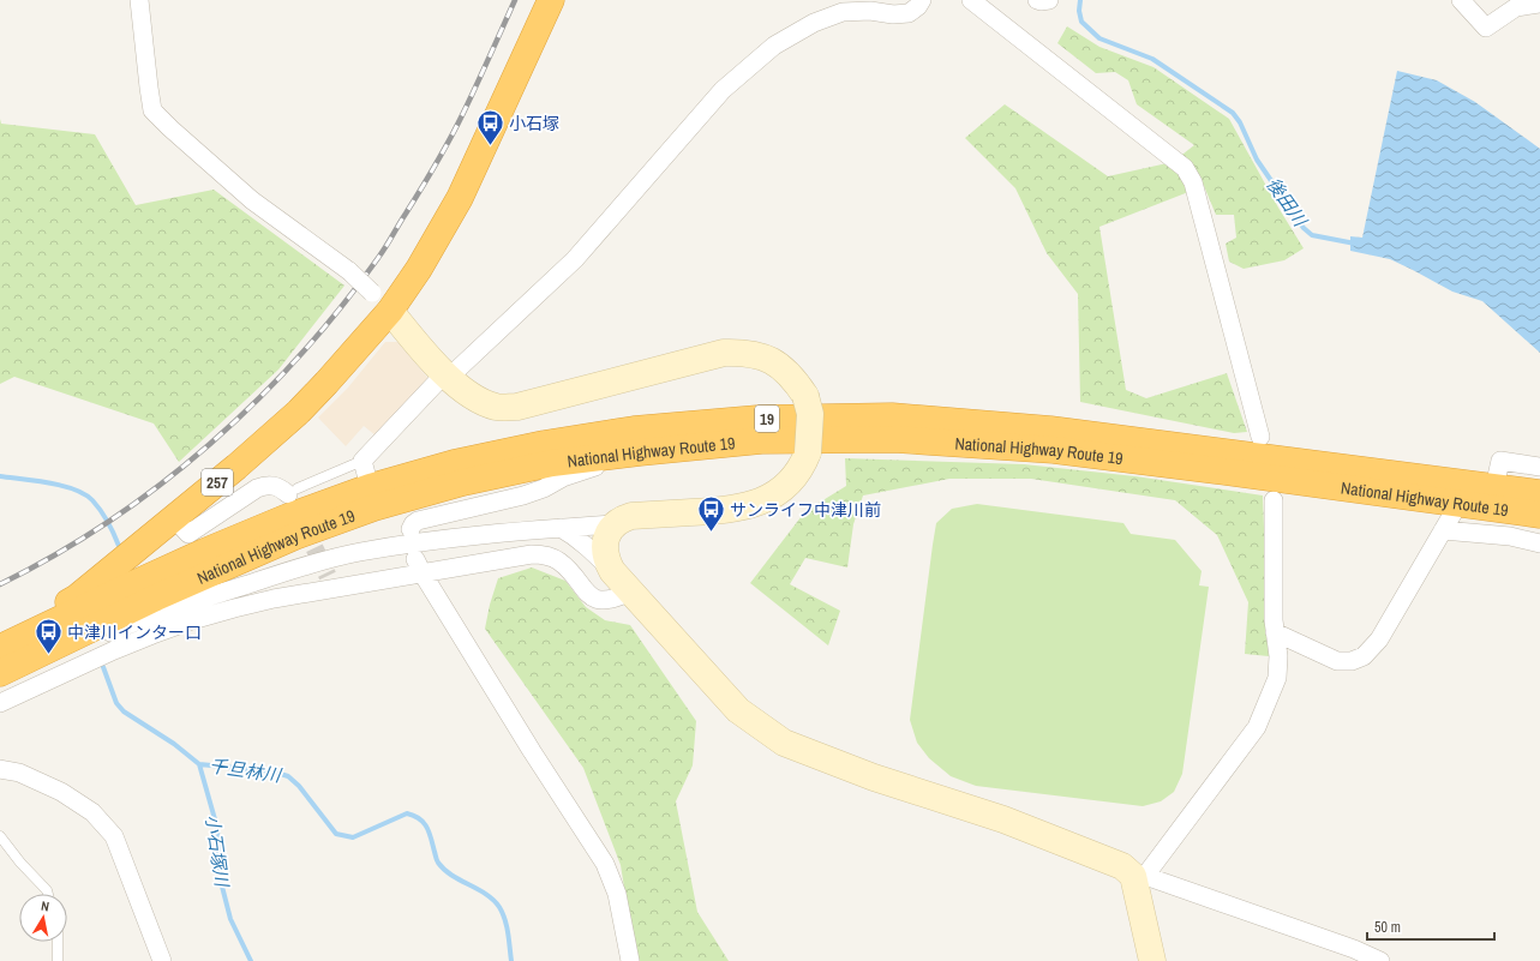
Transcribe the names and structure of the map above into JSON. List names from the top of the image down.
{
  "streets": {
    "highway": ["19", "National Highway Route 19", "257"]
  },
  "crossings": [
    ["National Highway Route 19", "257"]
  ],
  "water": ["後田川", "千旦林川", "小石塚川"],
  "places": {
    "bus stop": ["小石塚", "サンライフ中津川前", "中津川インター口"]
  },
  "scale_bar": "50 m",
  "north": "top"
}
